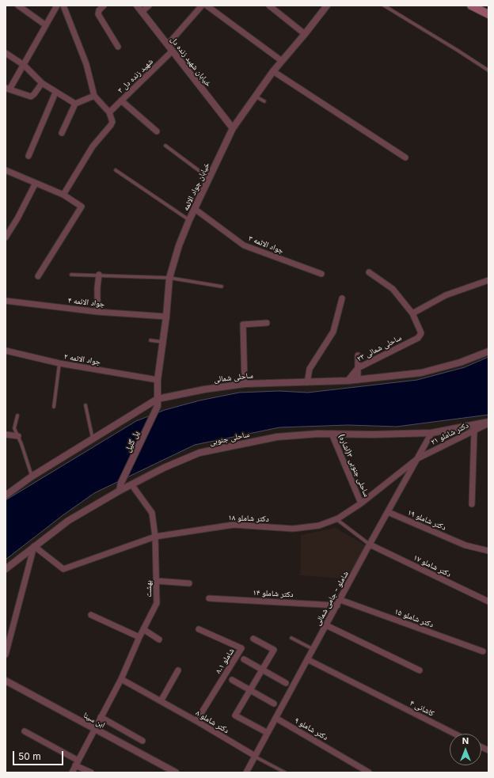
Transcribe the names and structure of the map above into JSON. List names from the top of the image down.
{
  "streets": {
    "street": [
      "خیابان شهید زنده دل",
      "شهید زنده دل ۳",
      "خیابان جواد الائمه",
      "جواد الائمه ۳",
      "جواد الائمه ۴",
      "ساحلی شمالی ۲۳",
      "جواد الائمه ۲",
      "ساحلی شمالی",
      "دکتر شاملو ۲۱",
      "ساحلی جنوبی",
      "پل گلیل",
      "ساحلی جنوبی ۳(اشاره)",
      "دکتر شاملو ۱۸",
      "دکتر شاملو ۱۹",
      "دکتر شاملو ۱۷",
      "بهشت",
      "دکتر شاملو ۱۴",
      "شاملو - جامی شمالی",
      "دکتر شاملو ۱۵",
      "شاملو ۸.۱",
      "کاشانی ۴",
      "ابن سینا",
      "دکتر شاملو ۸",
      "دکتر شاملو ۹"
    ]
  },
  "crossings": [
    ["خیابان شهید زنده دل", "شهید زنده دل ۳"],
    ["خیابان شهید زنده دل", "خیابان جواد الائمه"],
    ["خیابان جواد الائمه", "جواد الائمه ۳"],
    ["خیابان جواد الائمه", "جواد الائمه ۴"],
    ["خیابان جواد الائمه", "جواد الائمه ۲"],
    ["خیابان جواد الائمه", "ساحلی شمالی"],
    ["خیابان جواد الائمه", "پل گلیل"],
    ["ساحلی شمالی ۲۳", "ساحلی شمالی"],
    ["دکتر شاملو ۲۱", "ساحلی جنوبی"],
    ["دکتر شاملو ۲۱", "دکتر شاملو ۱۸"],
    ["دکتر شاملو ۲۱", "شاملو - جامی شمالی"],
    ["ساحلی جنوبی", "پل گلیل"],
    ["ساحلی جنوبی", "ساحلی جنوبی ۳(اشاره)"],
    ["ساحلی جنوبی", "دکتر شاملو ۱۸"],
    ["ساحلی جنوبی", "بهشت"],
    ["ساحلی جنوبی", "شاملو - جامی شمالی"],
    ["ساحلی جنوبی ۳(اشاره)", "دکتر شاملو ۱۸"],
    ["دکتر شاملو ۱۸", "بهشت"],
    ["دکتر شاملو ۱۸", "شاملو - جامی شمالی"],
    ["دکتر شاملو ۱۹", "شاملو - جامی شمالی"],
    ["دکتر شاملو ۱۷", "شاملو - جامی شمالی"],
    ["بهشت", "دکتر شاملو ۸"],
    ["دکتر شاملو ۱۴", "شاملو - جامی شمالی"],
    ["شاملو - جامی شمالی", "دکتر شاملو ۱۵"],
    ["شاملو - جامی شمالی", "کاشانی ۴"],
    ["شاملو - جامی شمالی", "دکتر شاملو ۸"],
    ["شاملو - جامی شمالی", "دکتر شاملو ۹"],
    ["شاملو ۸.۱", "دکتر شاملو ۸"]
  ],
  "scale_bar": "50 m",
  "north": "top"
}
